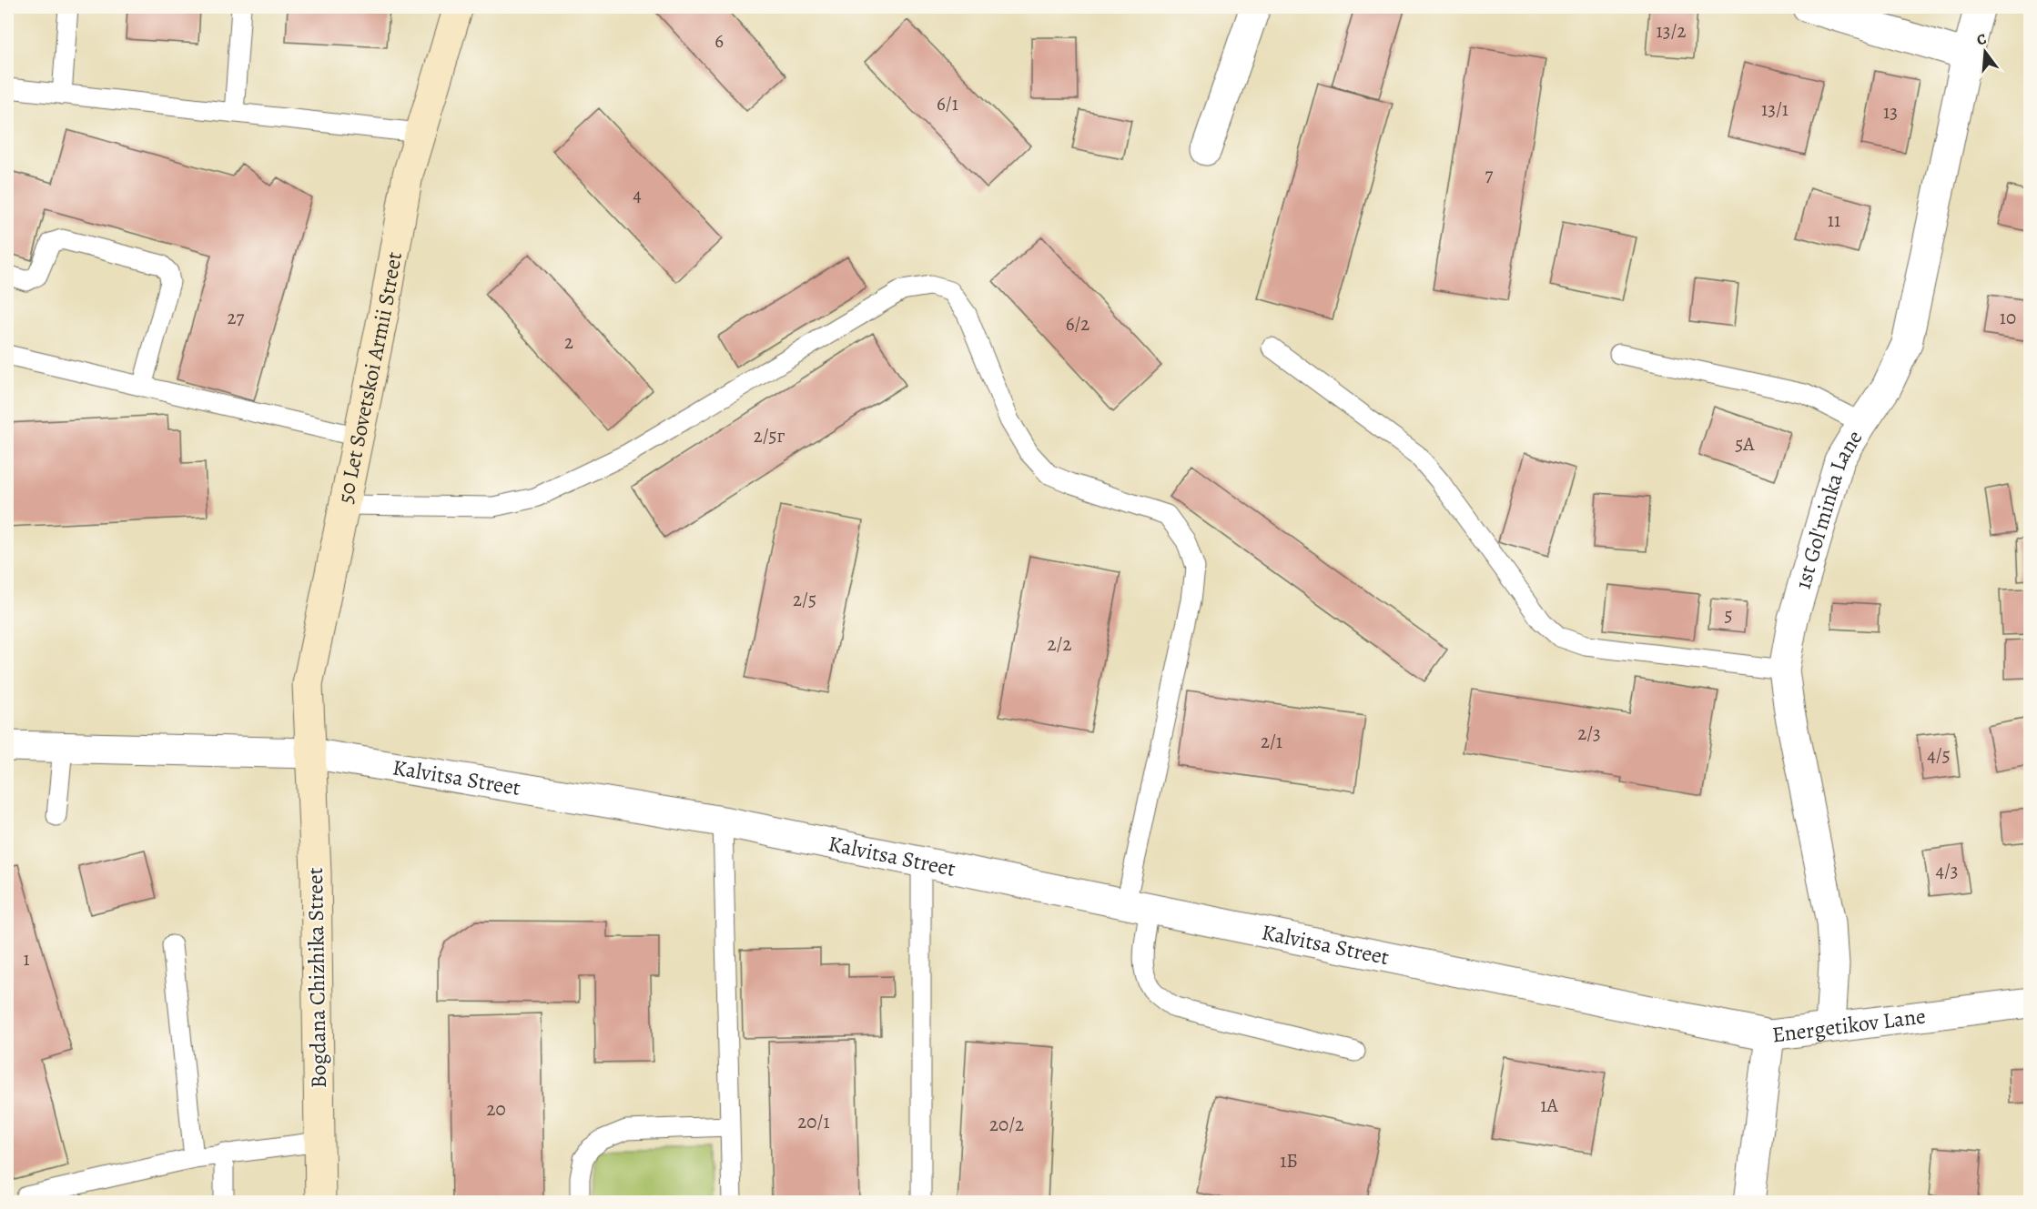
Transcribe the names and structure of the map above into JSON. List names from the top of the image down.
{
  "streets": {
    "main road": ["50 Let Sovetskoi Armii Street", "Bogdana Chizhika Street"],
    "street": ["1st Gol'minka Lane", "Kalvitsa Street", "Energetikov Lane"]
  },
  "crossings": [
    ["50 Let Sovetskoi Armii Street", "Kalvitsa Street"],
    ["50 Let Sovetskoi Armii Street", "Bogdana Chizhika Street"],
    ["1st Gol'minka Lane", "Energetikov Lane"],
    ["Kalvitsa Street", "Bogdana Chizhika Street"],
    ["Kalvitsa Street", "Energetikov Lane"]
  ],
  "house_numbers": [
    "13/2",
    "6",
    "6/1",
    "13/1",
    "13",
    "7",
    "4",
    "11",
    "27",
    "10",
    "6/2",
    "2",
    "2/5г",
    "5А",
    "2/5",
    "5",
    "2/2",
    "2/3",
    "2/1",
    "4/5",
    "4/3",
    "1",
    "1А",
    "20",
    "20/1",
    "20/2",
    "1Б"
  ],
  "north": "top"
}
